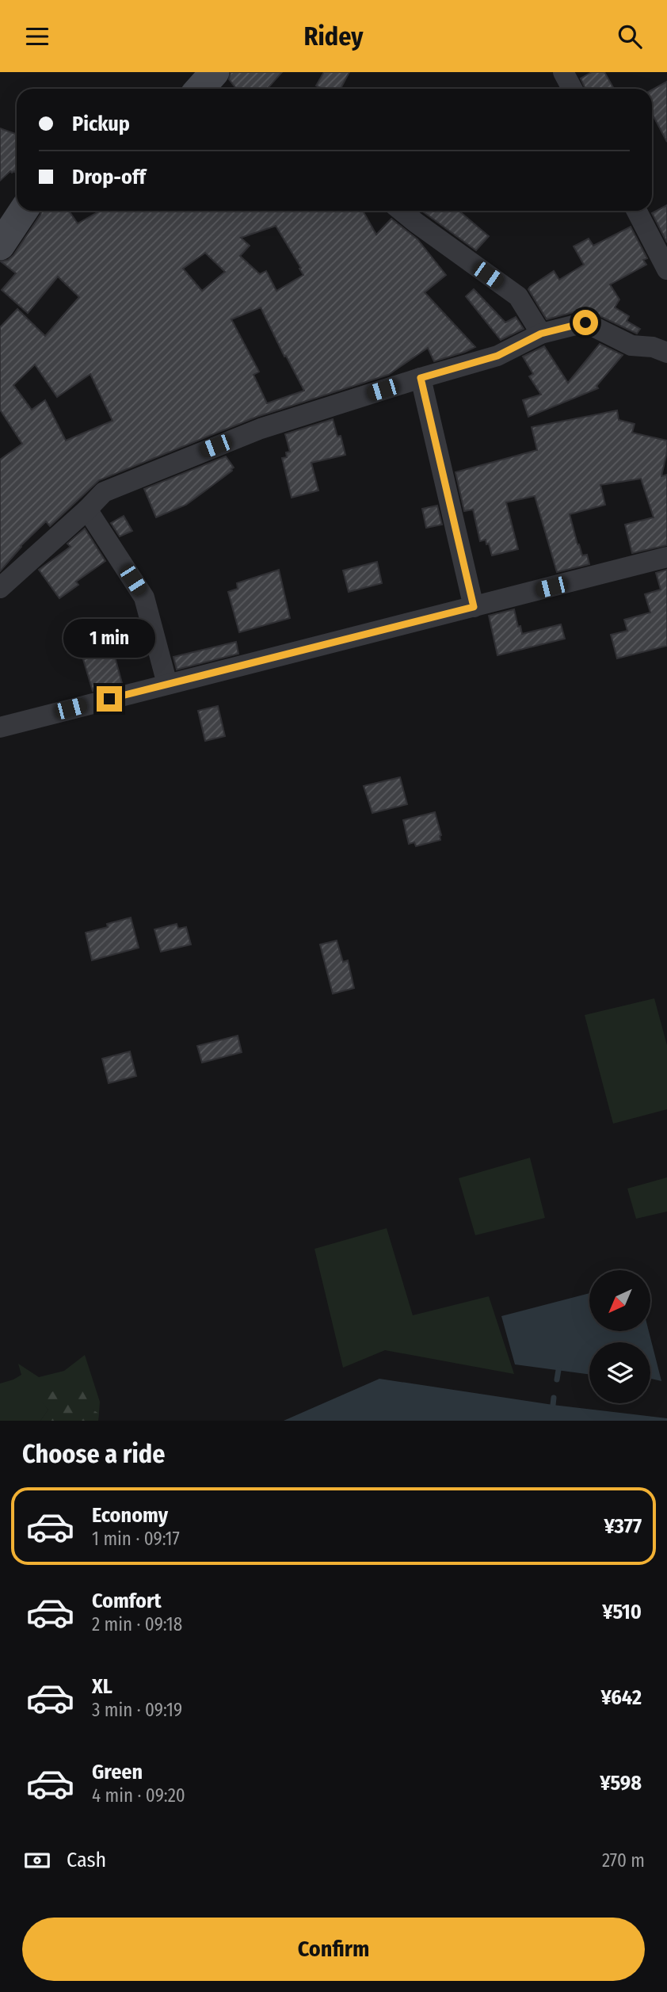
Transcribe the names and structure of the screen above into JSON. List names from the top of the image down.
{
  "north": "bottom left",
  "page": {
    "header": "Ridey",
    "banner": ["Pickup", "Drop-off"],
    "bubble": "1 min",
    "heading": "Choose a ride",
    "list": [
      {
        "name": "Economy",
        "note": "1 min · 09:17",
        "value": "¥377"
      },
      {
        "name": "Comfort",
        "note": "2 min · 09:18",
        "value": "¥510"
      },
      {
        "name": "XL",
        "note": "3 min · 09:19",
        "value": "¥642"
      },
      {
        "name": "Green",
        "note": "4 min · 09:20",
        "value": "¥598"
      }
    ],
    "pay": ["Cash", "270 m"],
    "buttons": "Confirm"
  }
}
